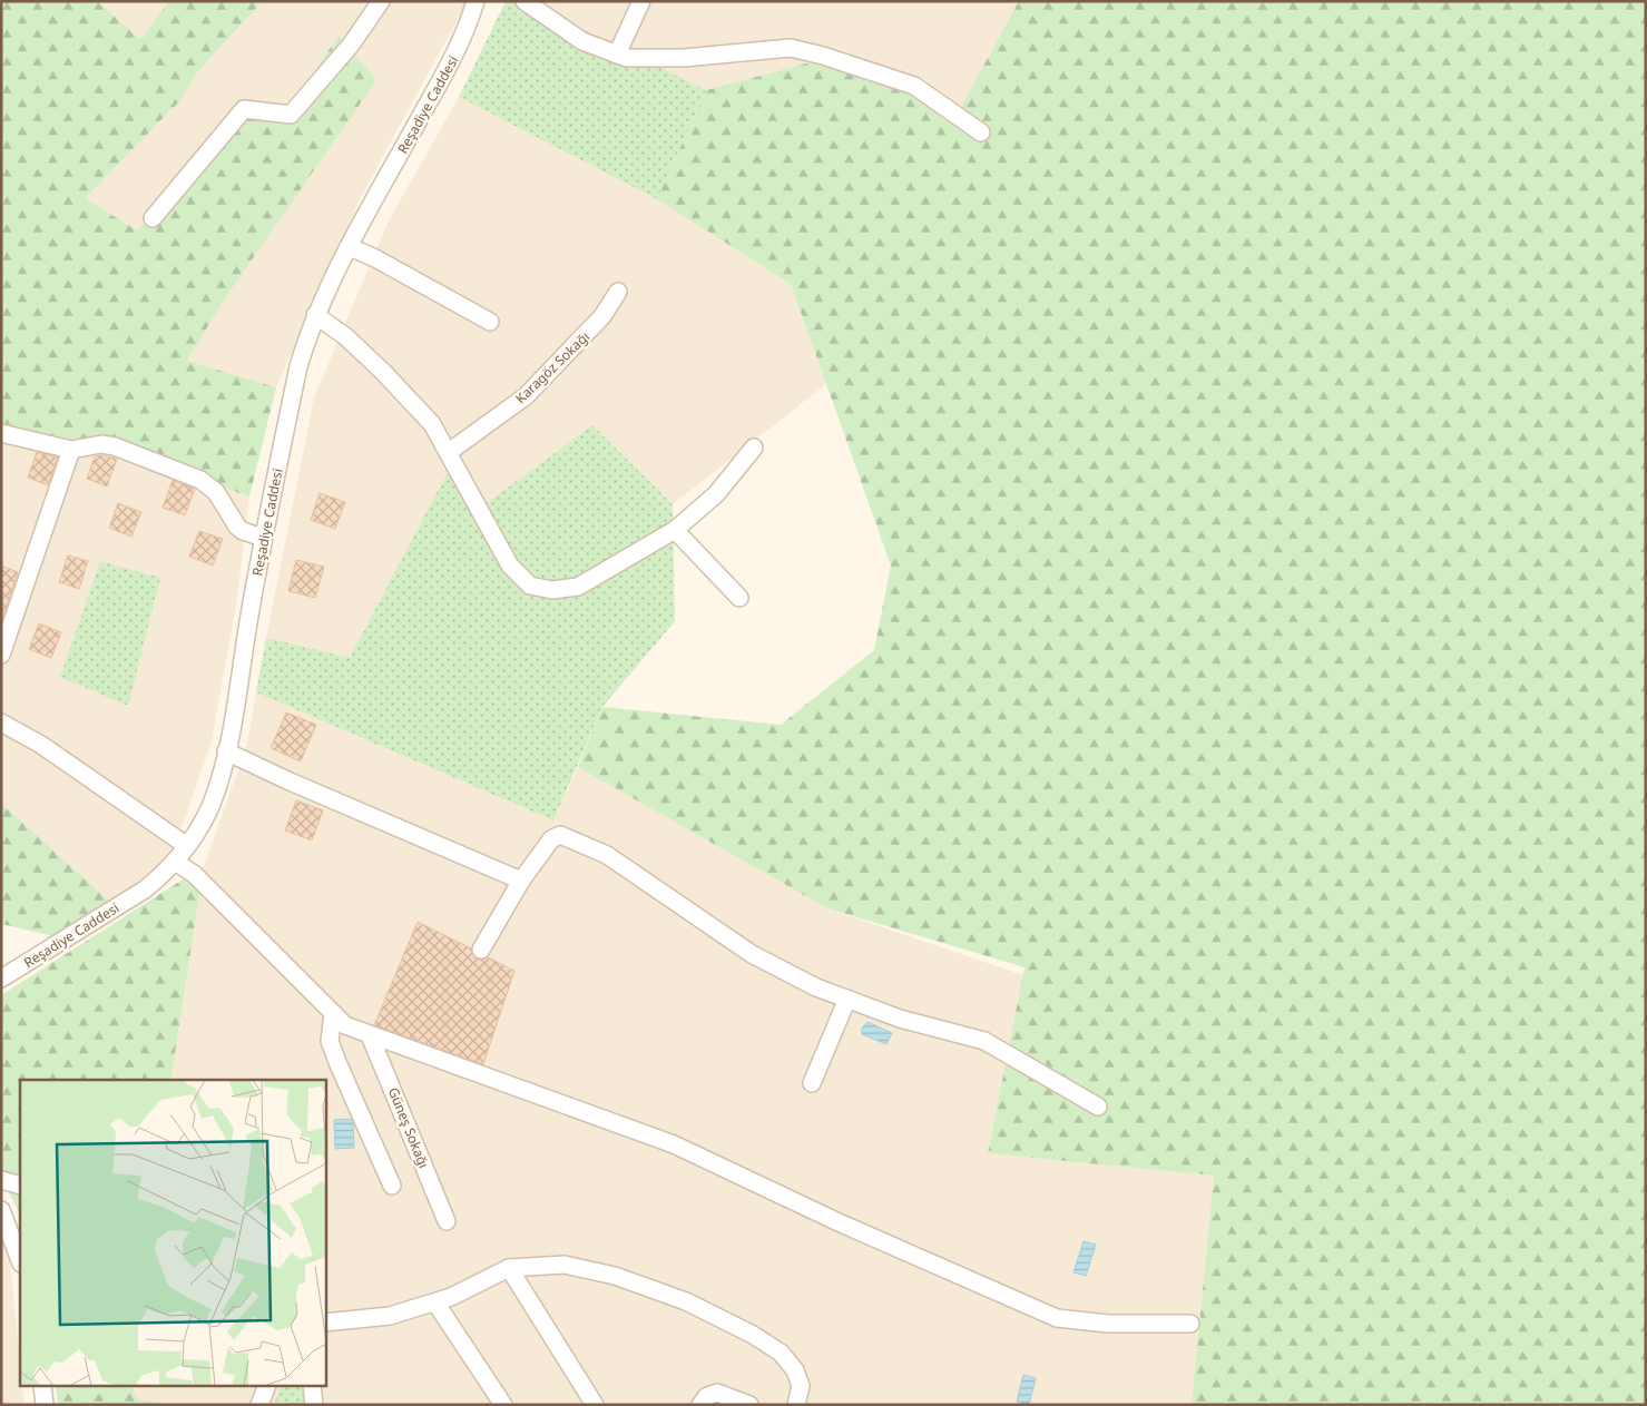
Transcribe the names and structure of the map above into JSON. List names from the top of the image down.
{
  "streets": {
    "street": ["Reşadiye Caddesi", "Karagöz Sokağı", "Güneş Sokağı"]
  }
}
